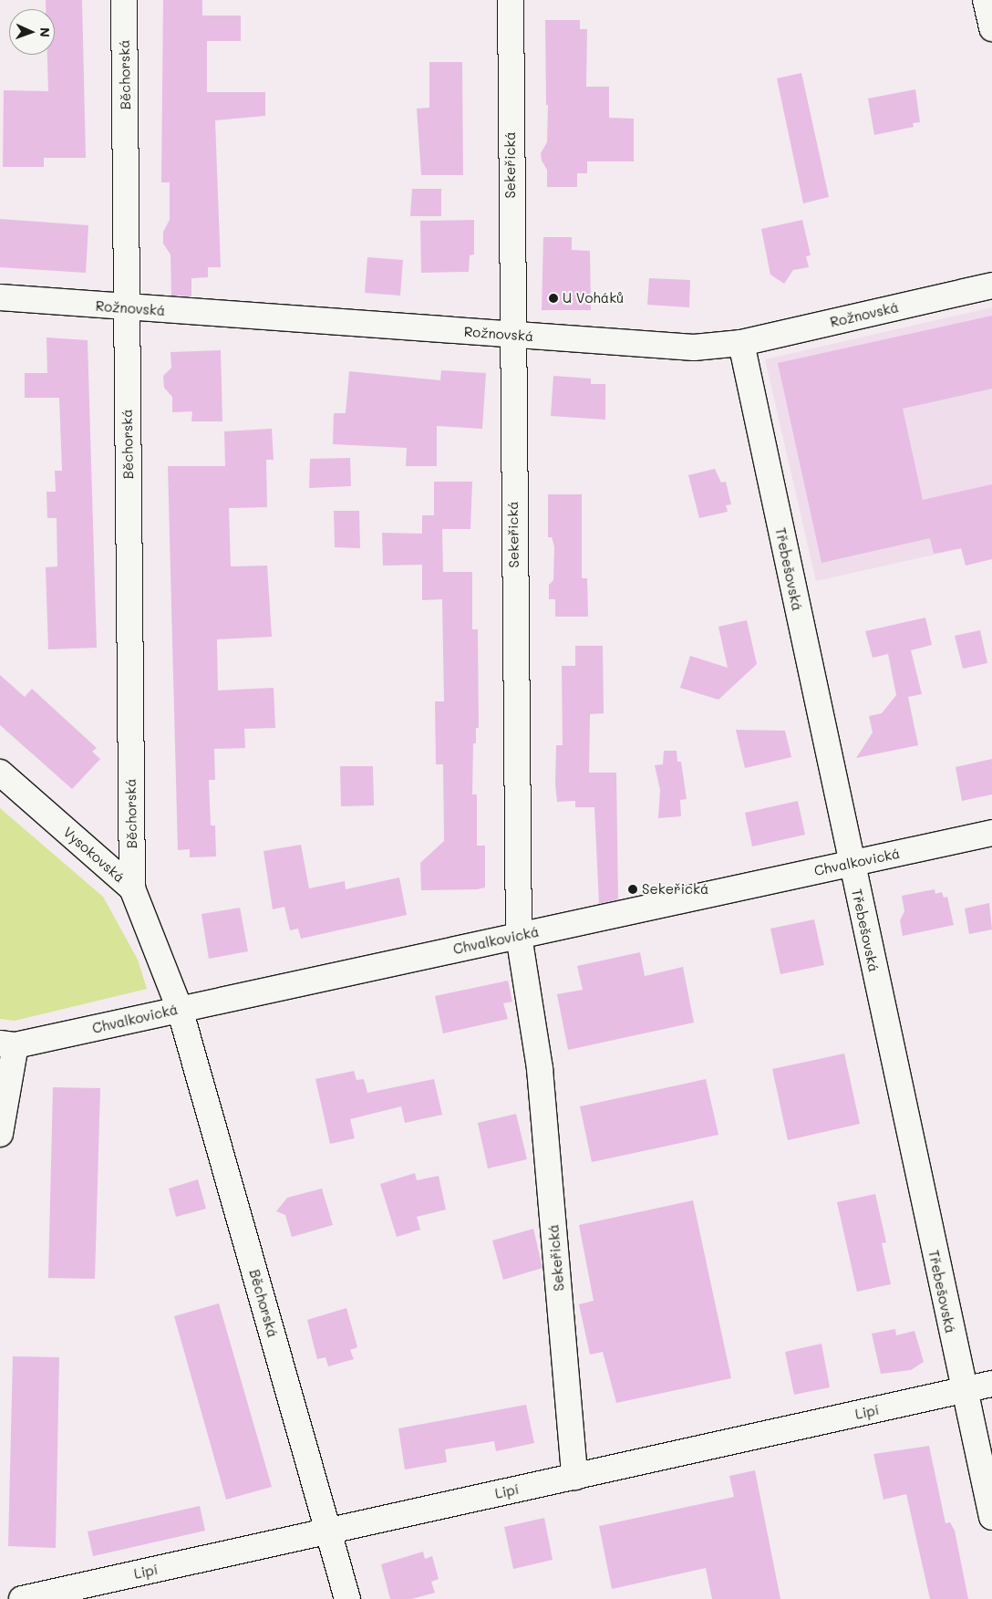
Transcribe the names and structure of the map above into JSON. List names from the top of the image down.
{
  "streets": {
    "street": [
      "Běchorská",
      "Sekeřická",
      "Rožnovská",
      "Třebešovská",
      "Vysokovská",
      "Chvalkovická",
      "Lipí"
    ]
  },
  "crossings": [
    ["Běchorská", "Rožnovská"],
    ["Běchorská", "Vysokovská"],
    ["Běchorská", "Chvalkovická"],
    ["Běchorská", "Lipí"],
    ["Sekeřická", "Rožnovská"],
    ["Sekeřická", "Chvalkovická"],
    ["Sekeřická", "Lipí"],
    ["Rožnovská", "Třebešovská"],
    ["Třebešovská", "Chvalkovická"],
    ["Třebešovská", "Lipí"],
    ["Vysokovská", "Chvalkovická"]
  ],
  "places": ["U Voháků", "Sekeřická"],
  "north": "right"
}
